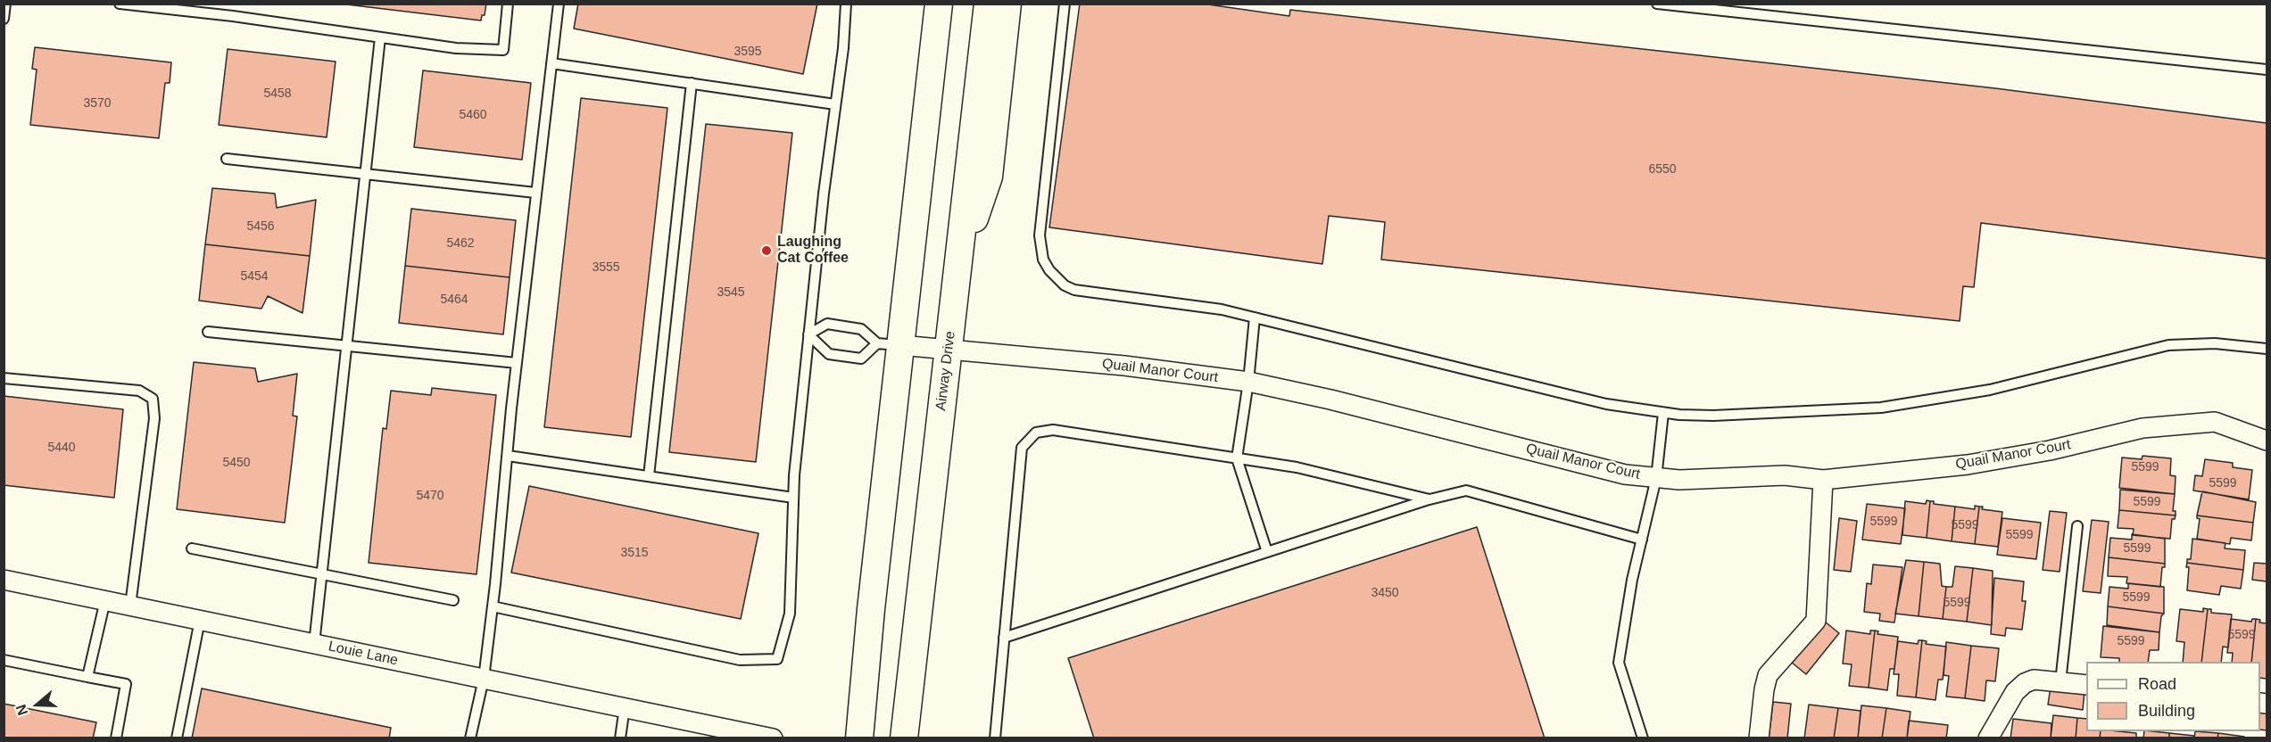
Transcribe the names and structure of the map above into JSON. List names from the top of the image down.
{
  "streets": {
    "main road": ["Airway Drive"],
    "street": ["Quail Manor Court", "Louie Lane"]
  },
  "crossings": [
    ["Airway Drive", "Quail Manor Court"]
  ],
  "places": ["Laughing Cat Coffee"],
  "house_numbers": [
    "3595",
    "5458",
    "3570",
    "5460",
    "6550",
    "5456",
    "5462",
    "3555",
    "5454",
    "3545",
    "5464",
    "5440",
    "5450",
    "5599",
    "5599",
    "5470",
    "5599",
    "5599",
    "5599",
    "5599",
    "5599",
    "3515",
    "3450",
    "5599",
    "5599",
    "5599",
    "5599"
  ],
  "legend": ["Road", "Building"],
  "north": "left"
}
